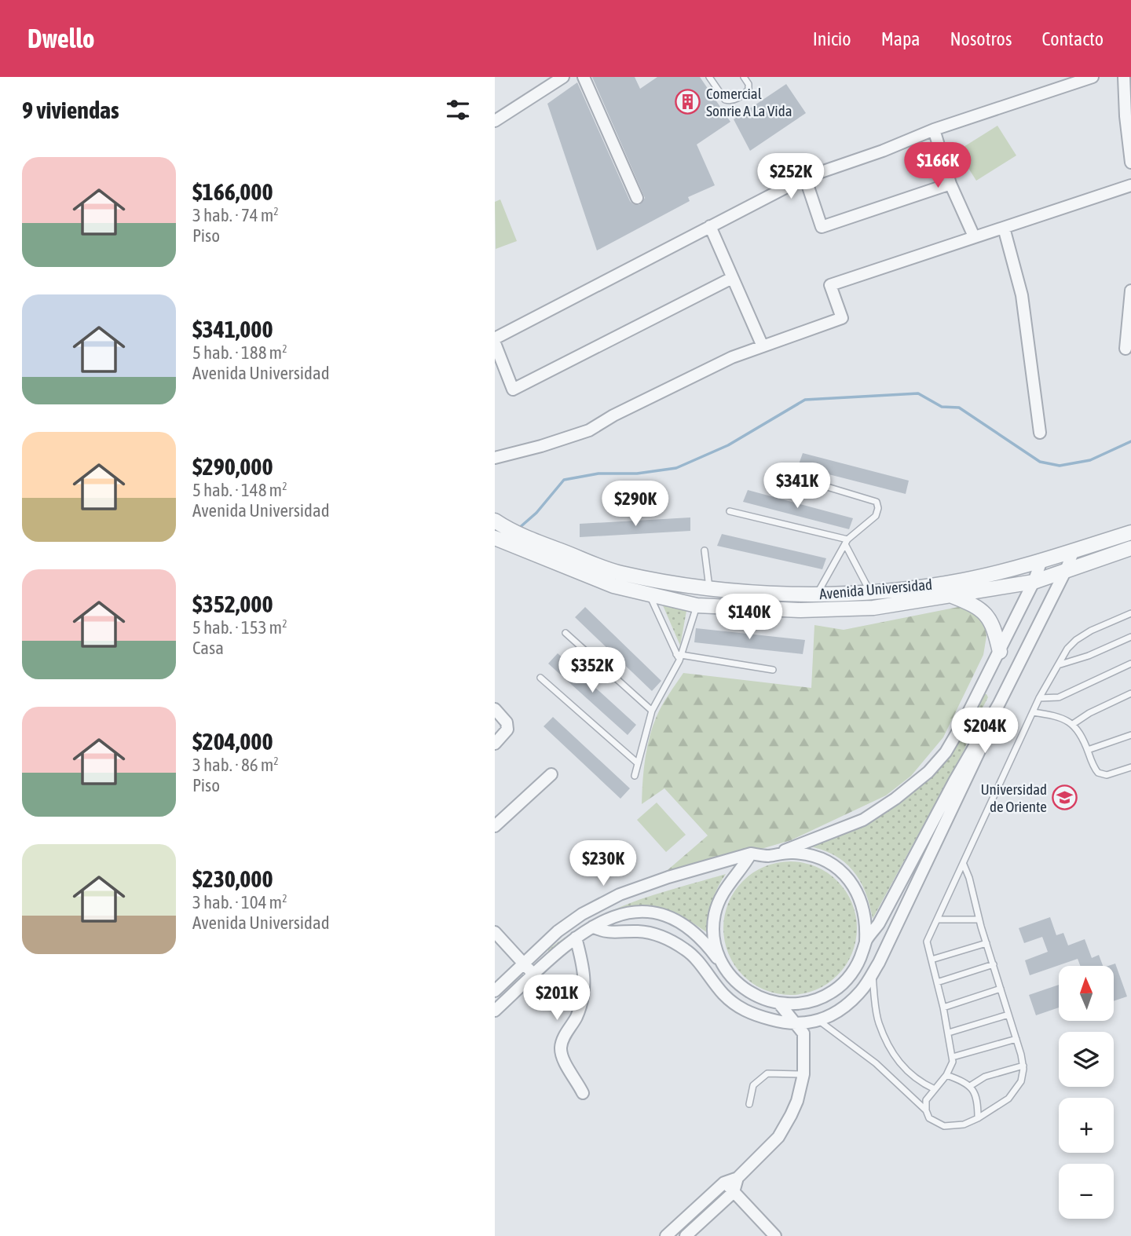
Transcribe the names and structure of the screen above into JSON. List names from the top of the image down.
{
  "streets": {
    "street": ["Avenida Universidad"]
  },
  "places": {
    "building": ["Comercial Sonrie A La Vida"],
    "school or university": ["Universidad de Oriente"]
  },
  "north": "top",
  "page": {
    "header": "Dwello",
    "nav": [
      "Inicio",
      "Mapa",
      "Nosotros",
      "Contacto"
    ],
    "heading": "9 viviendas",
    "price": [
      "$166K",
      "$252K",
      "$341K",
      "$290K",
      "$140K",
      "$352K",
      "$204K",
      "$230K",
      "$201K"
    ],
    "list": [
      {
        "name": "$166,000",
        "note": "3 hab. · 74 m² · Piso"
      },
      {
        "name": "$341,000",
        "note": "5 hab. · 188 m² · Avenida Universidad"
      },
      {
        "name": "$290,000",
        "note": "5 hab. · 148 m² · Avenida Universidad"
      },
      {
        "name": "$352,000",
        "note": "5 hab. · 153 m² · Casa"
      },
      {
        "name": "$204,000",
        "note": "3 hab. · 86 m² · Piso"
      },
      {
        "name": "$230,000",
        "note": "3 hab. · 104 m² · Avenida Universidad"
      }
    ],
    "map_buttons": ["+", "−"]
  }
}
